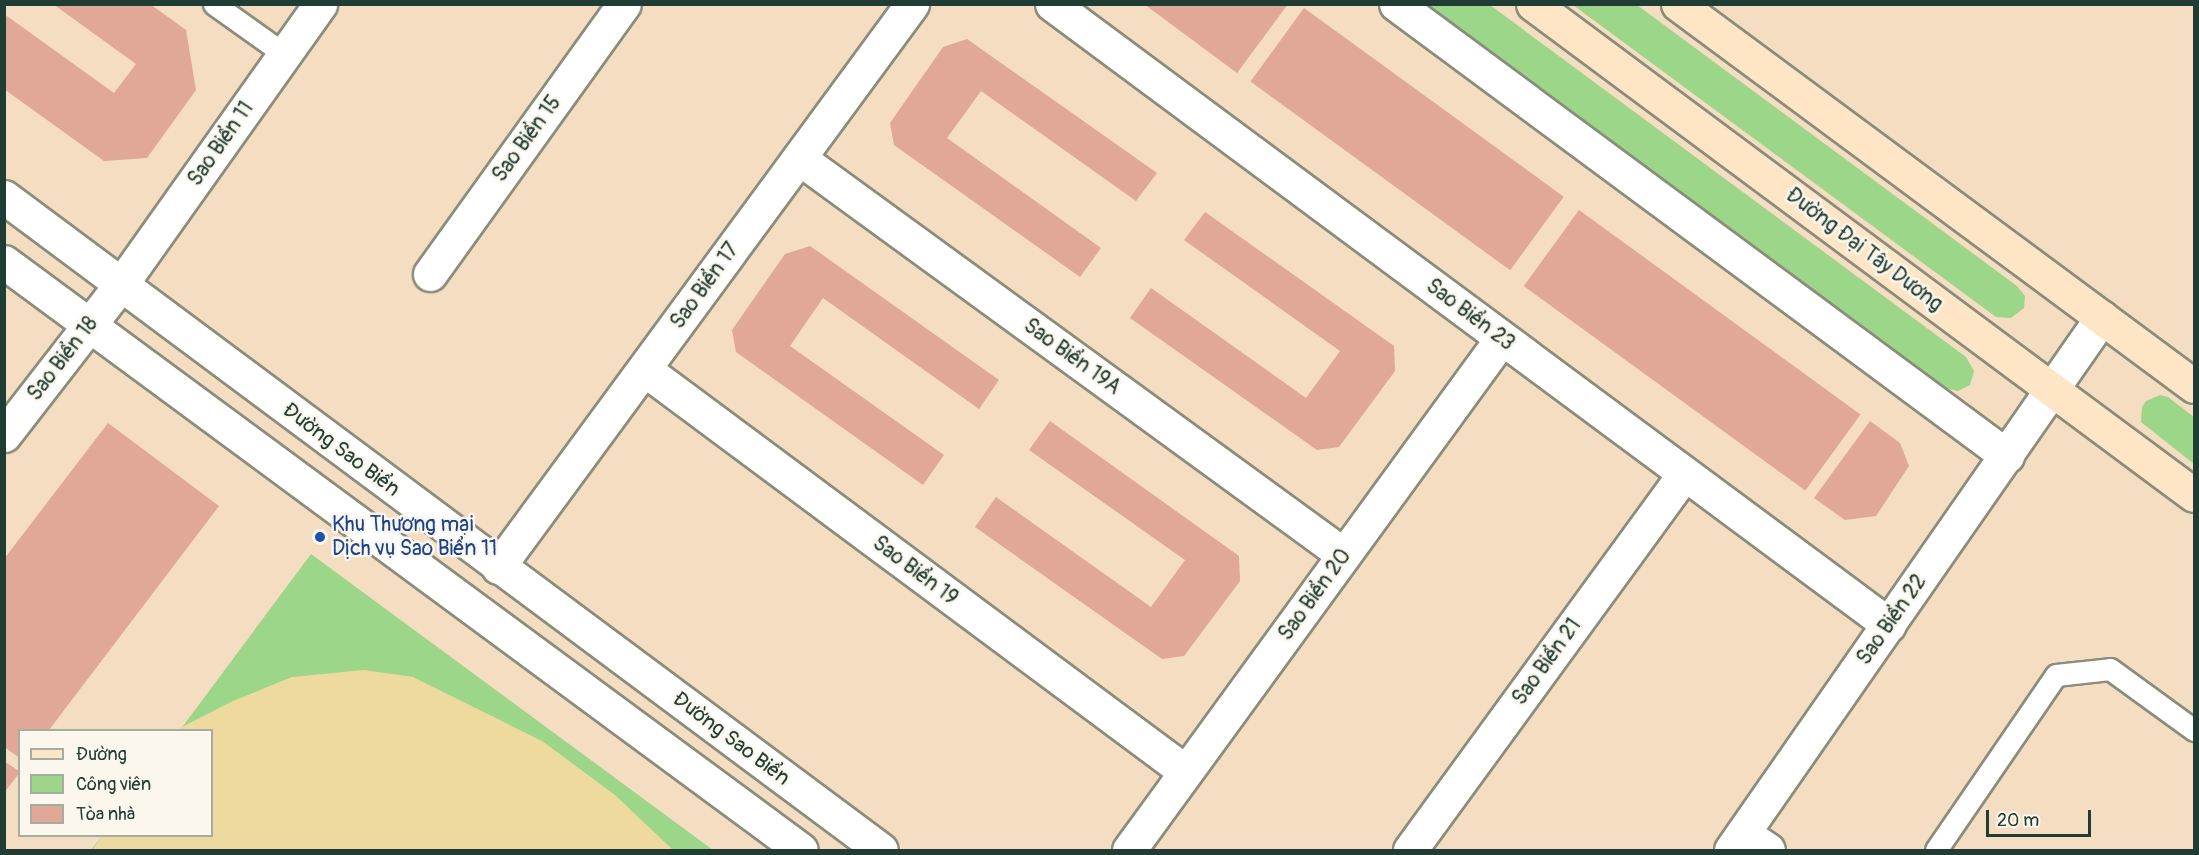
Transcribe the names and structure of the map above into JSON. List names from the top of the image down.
{
  "streets": {
    "main road": ["Đường Đại Tây Dương"],
    "street": [
      "Sao Biển 15",
      "Sao Biển 11",
      "Sao Biển 17",
      "Sao Biển 23",
      "Sao Biển 19A",
      "Sao Biển 18",
      "Đường Sao Biển",
      "Sao Biển 19",
      "Sao Biển 20",
      "Sao Biển 22",
      "Sao Biển 21"
    ]
  },
  "crossings": [
    ["Sao Biển 11", "Sao Biển 18"],
    ["Sao Biển 11", "Đường Sao Biển"],
    ["Đường Đại Tây Dương", "Sao Biển 22"],
    ["Sao Biển 17", "Sao Biển 19A"],
    ["Sao Biển 17", "Đường Sao Biển"],
    ["Sao Biển 17", "Sao Biển 19"],
    ["Sao Biển 23", "Sao Biển 20"],
    ["Sao Biển 23", "Sao Biển 22"],
    ["Sao Biển 23", "Sao Biển 21"],
    ["Sao Biển 19A", "Sao Biển 20"],
    ["Sao Biển 18", "Đường Sao Biển"],
    ["Sao Biển 19", "Sao Biển 20"]
  ],
  "places": ["Khu Thương mại Dịch vụ Sao Biển 11"],
  "legend": ["Đường", "Công viên", "Tòa nhà"],
  "scale_bar": "20 m"
}
